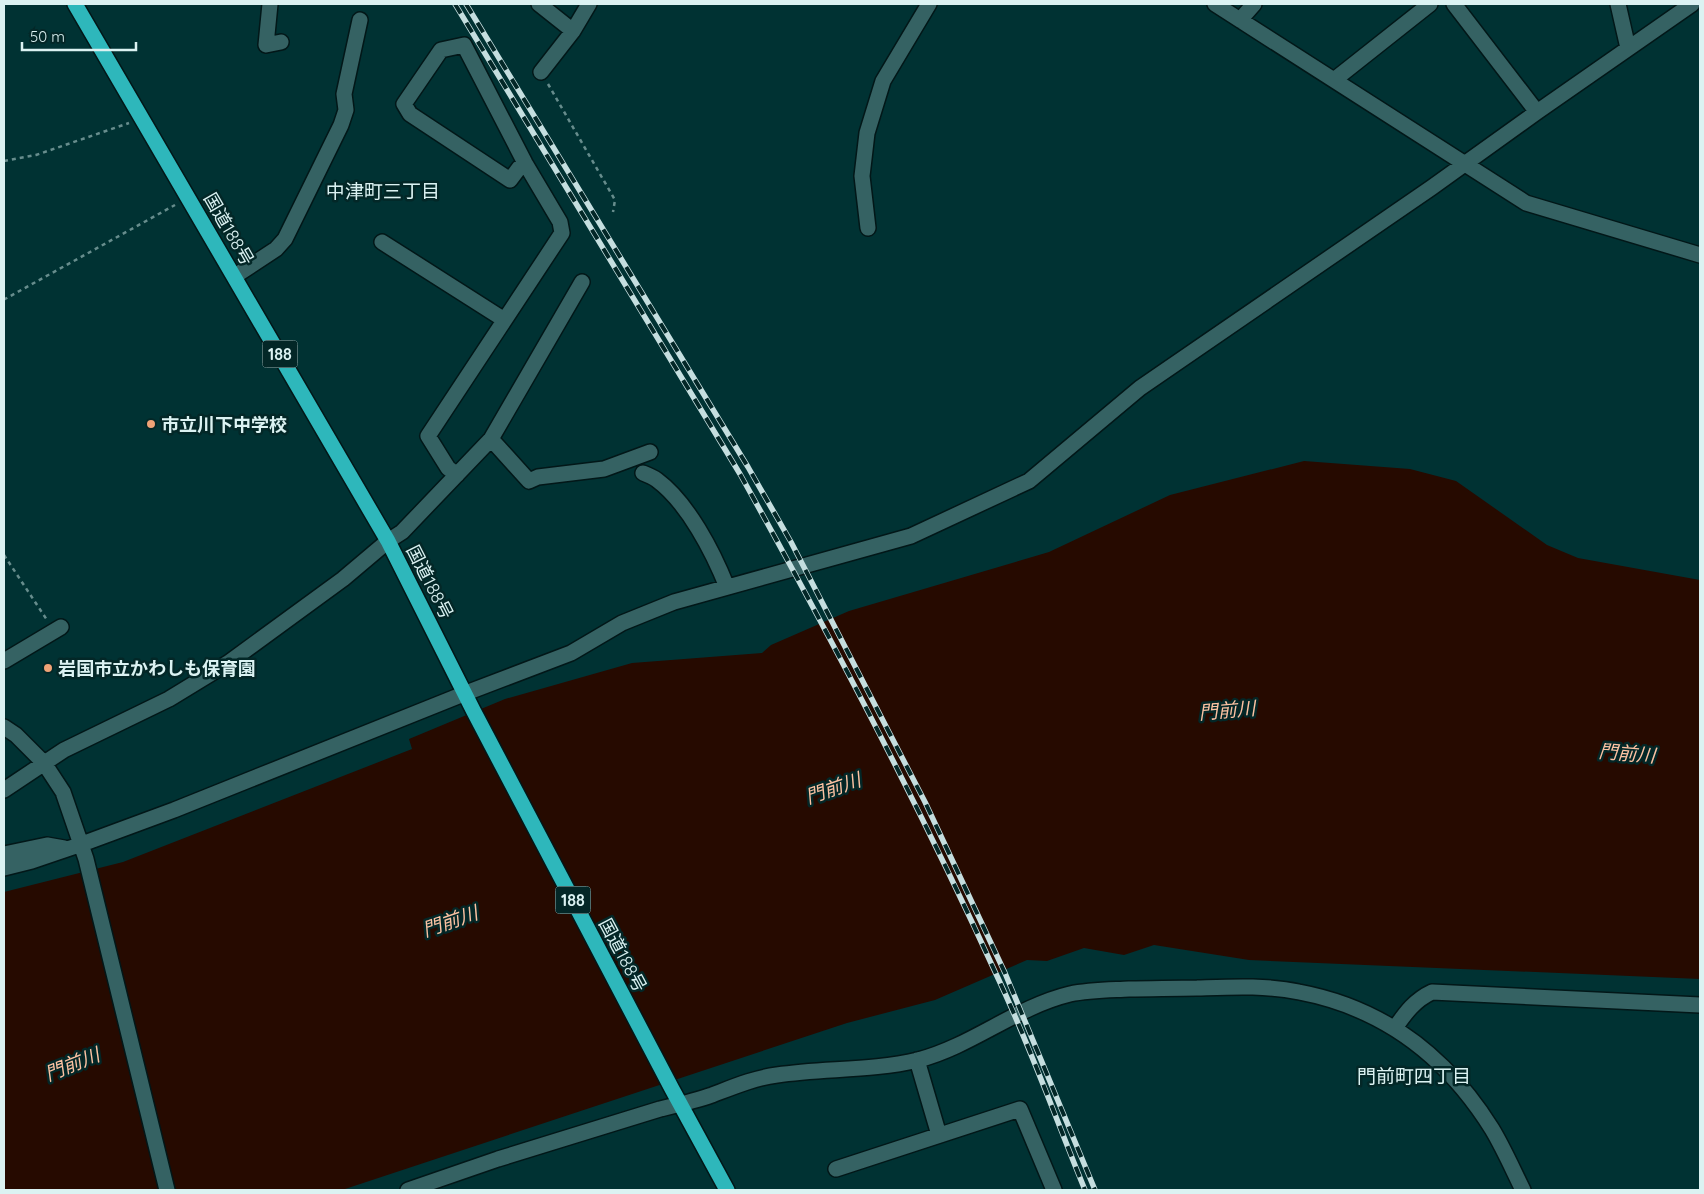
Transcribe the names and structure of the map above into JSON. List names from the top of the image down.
{
  "streets": {
    "highway": ["国道188号", "188"]
  },
  "districts": ["中津町三丁目", "門前町四丁目"],
  "water": ["門前川"],
  "places": ["市立川下中学校", "岩国市立かわしも保育園"],
  "scale_bar": "50 m"
}
